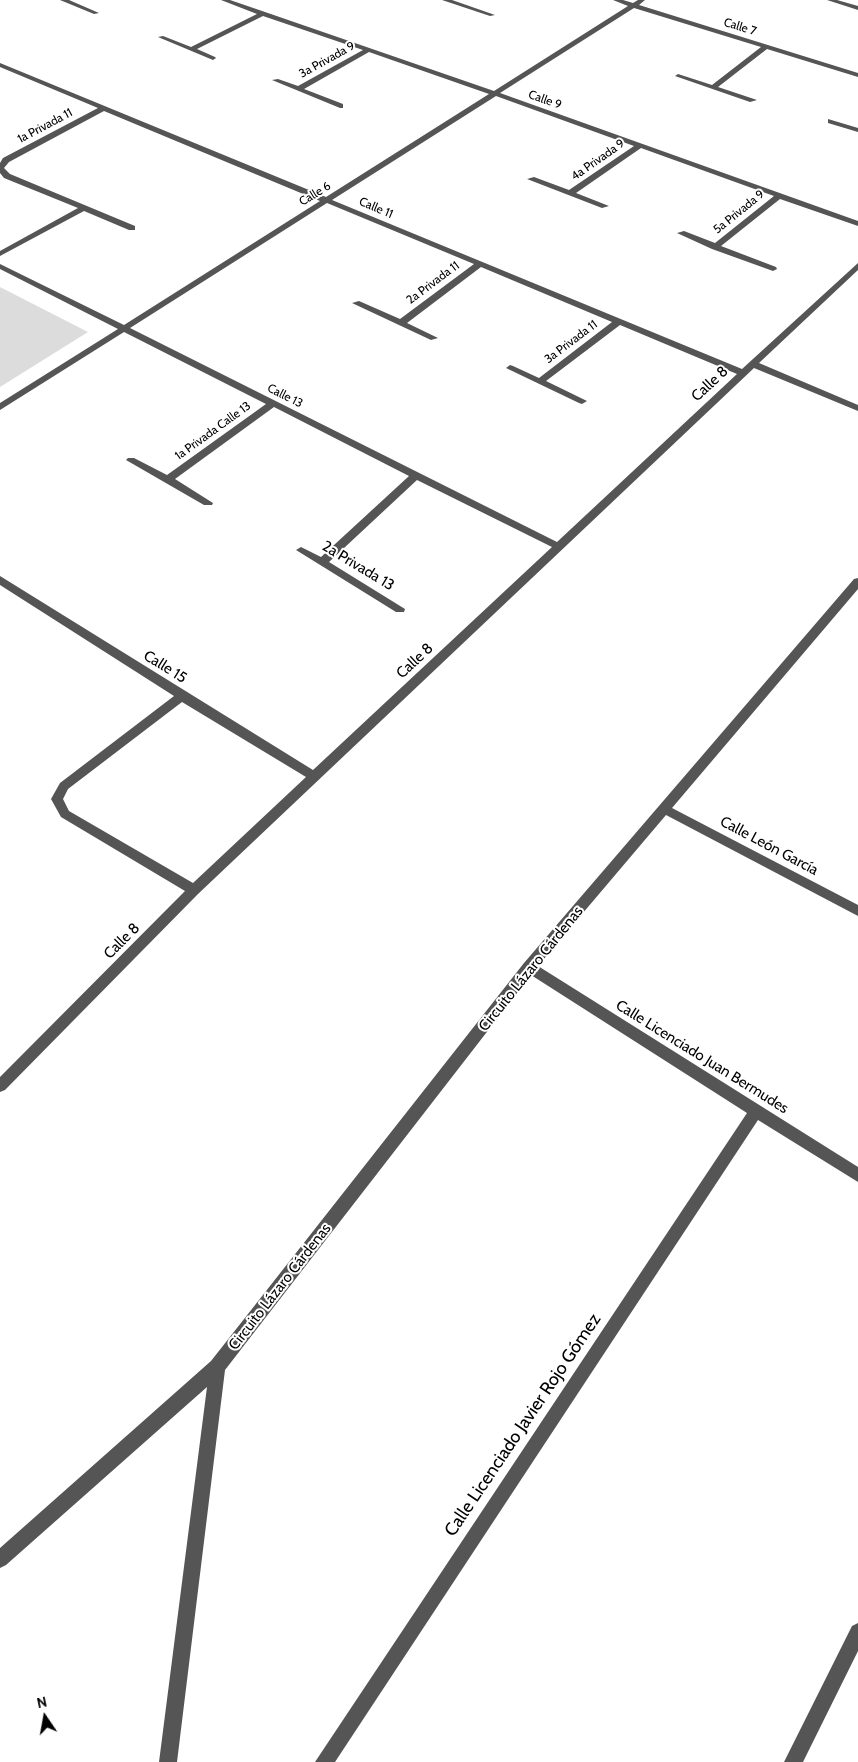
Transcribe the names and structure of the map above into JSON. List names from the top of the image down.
{
  "streets": {
    "street": [
      "Calle 7",
      "3a Privada 9",
      "Calle 9",
      "1a Privada 11",
      "4a Privada 9",
      "Calle 6",
      "Calle 11",
      "5a Privada 9",
      "2a Privada 11",
      "3a Privada 11",
      "Calle 8",
      "Calle 13",
      "1a Privada Calle 13",
      "2a Privada 13",
      "Calle 15",
      "Calle León García",
      "Circuito Lázaro Cárdenas",
      "Calle Licenciado Juan Bermudes",
      "Calle Licenciado Javier Rojo Gómez"
    ]
  },
  "crossings": [
    ["Calle 7", "Calle 6"],
    ["3a Privada 9", "Calle 9"],
    ["Calle 9", "4a Privada 9"],
    ["Calle 9", "Calle 6"],
    ["Calle 9", "5a Privada 9"],
    ["1a Privada 11", "Calle 11"],
    ["Calle 6", "Calle 11"],
    ["Calle 6", "Calle 13"],
    ["Calle 11", "2a Privada 11"],
    ["Calle 11", "3a Privada 11"],
    ["Calle 11", "Calle 8"],
    ["Calle 8", "Calle 13"],
    ["Calle 8", "Calle 15"],
    ["Calle 13", "1a Privada Calle 13"],
    ["Calle León García", "Circuito Lázaro Cárdenas"],
    ["Circuito Lázaro Cárdenas", "Calle Licenciado Juan Bermudes"],
    ["Calle Licenciado Juan Bermudes", "Calle Licenciado Javier Rojo Gómez"]
  ],
  "north": "top"
}
